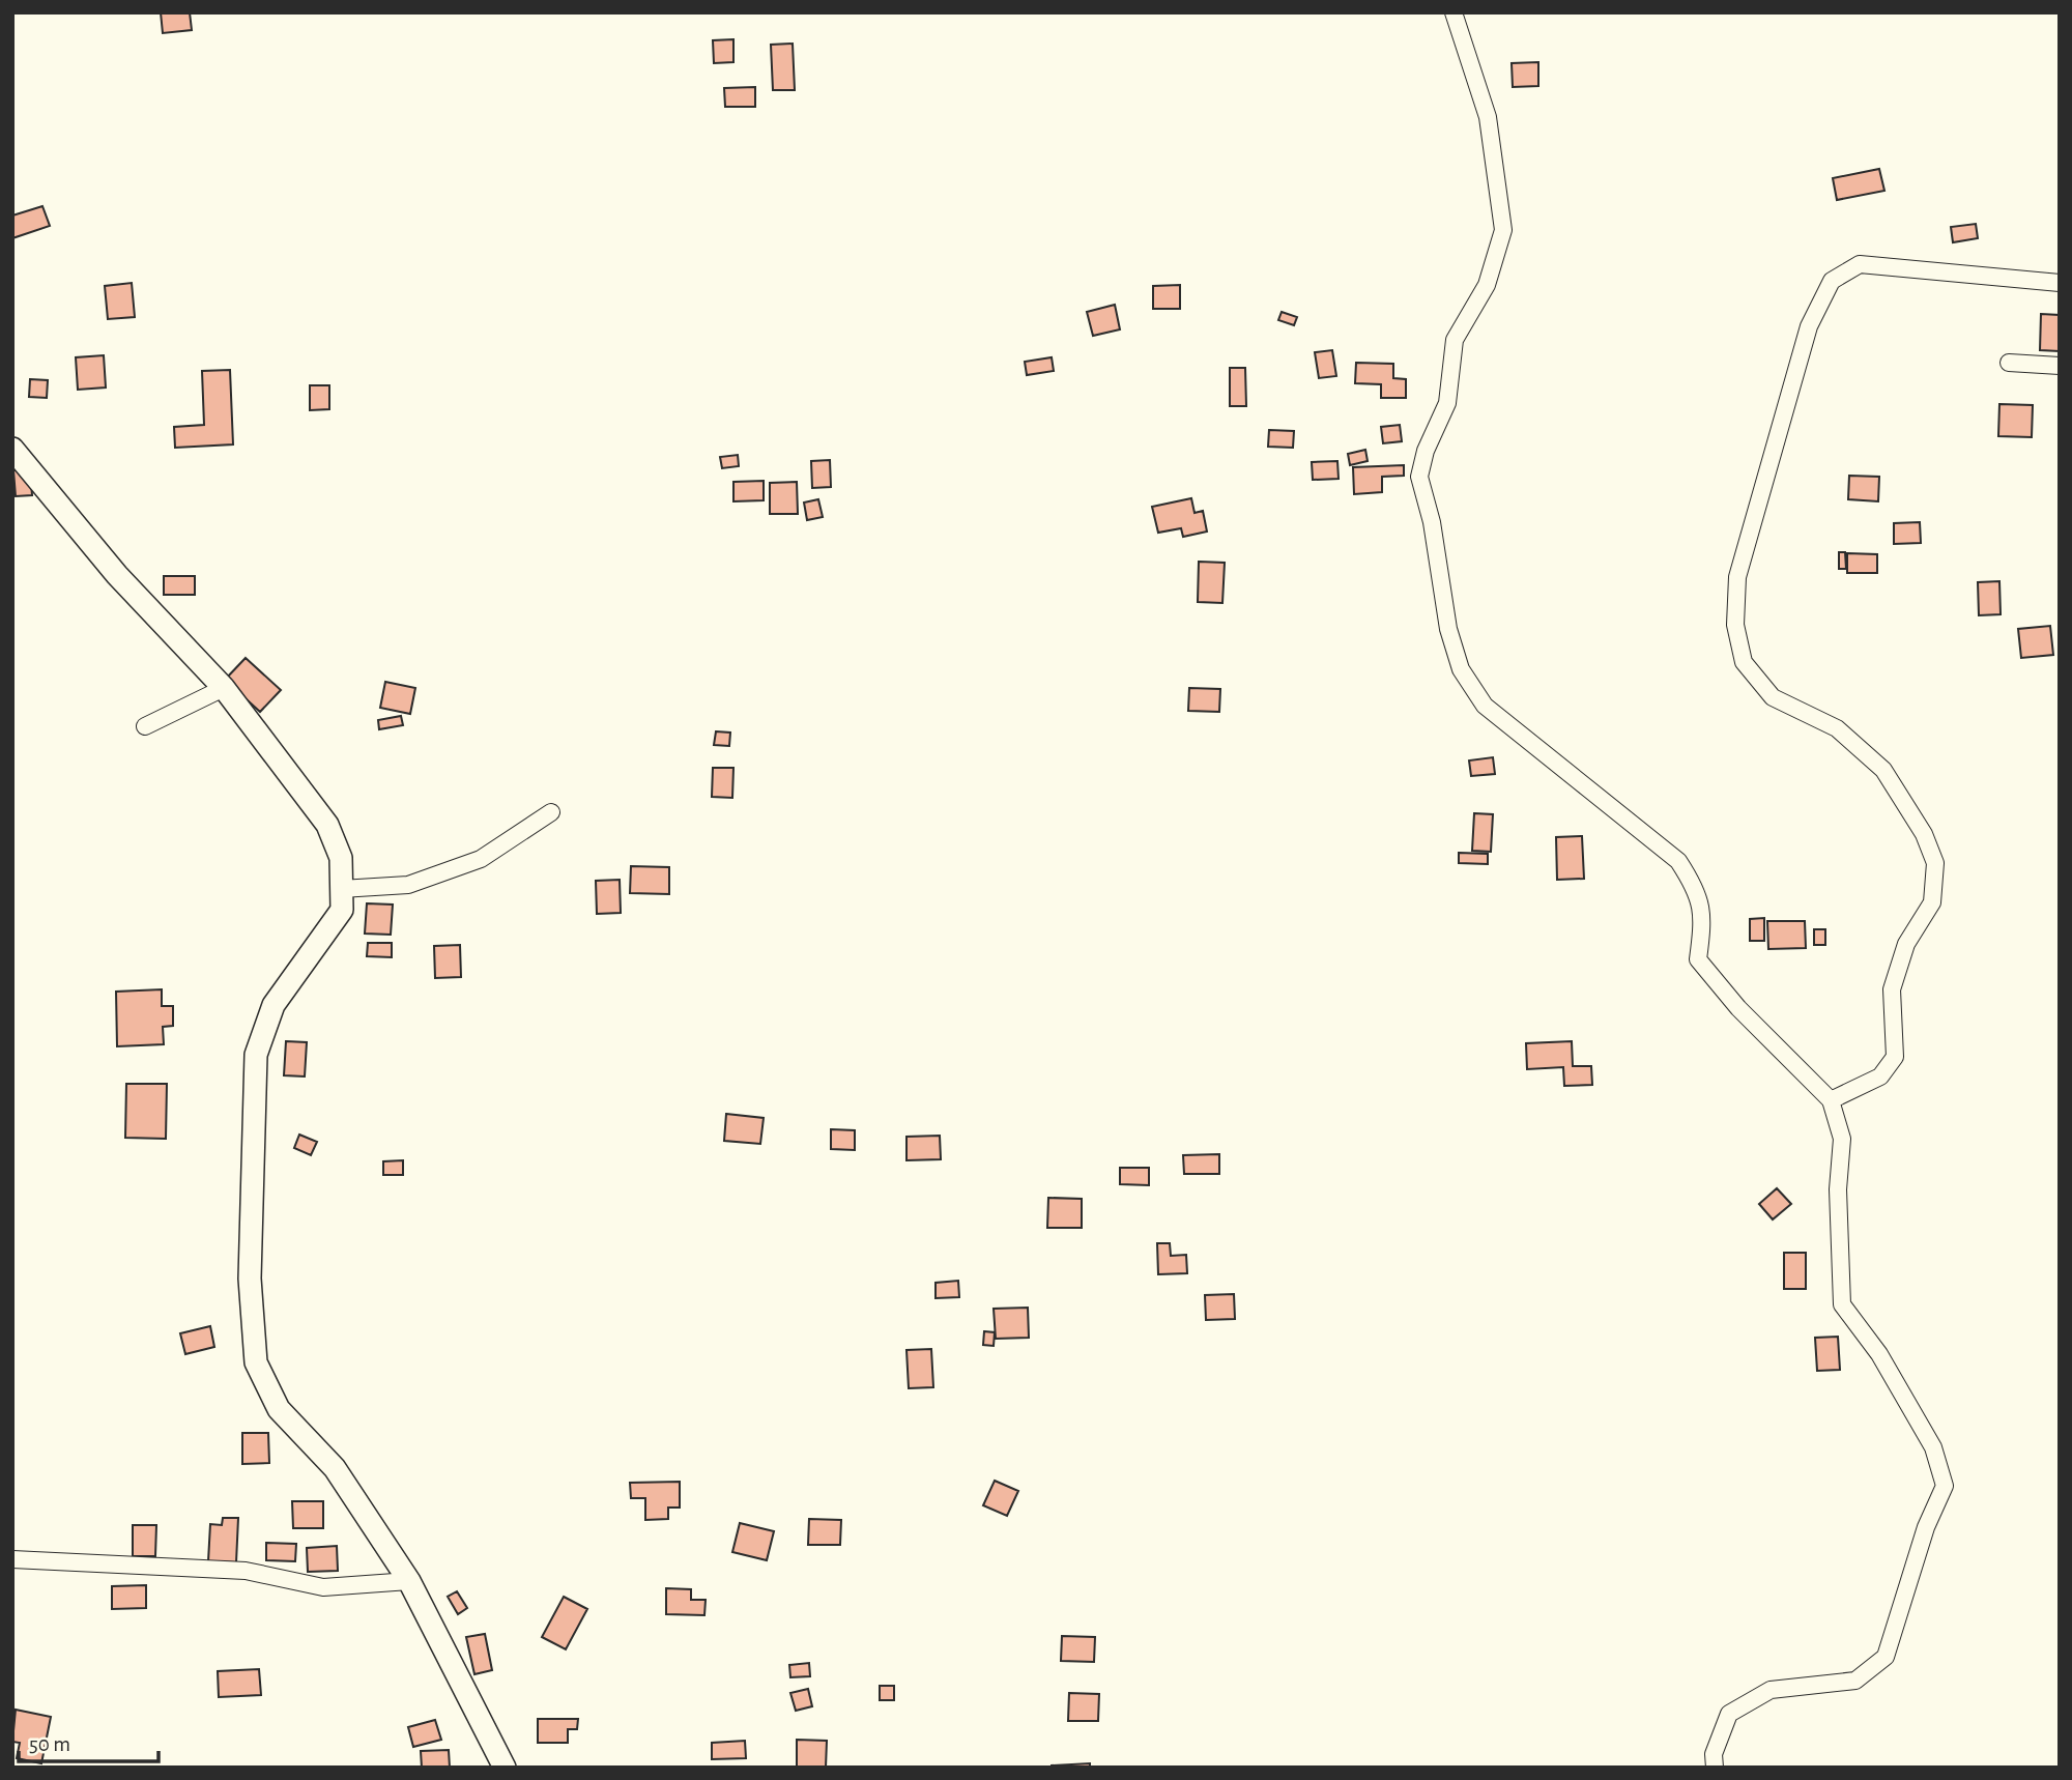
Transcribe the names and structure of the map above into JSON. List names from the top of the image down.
{
  "scale_bar": "50 m"
}
